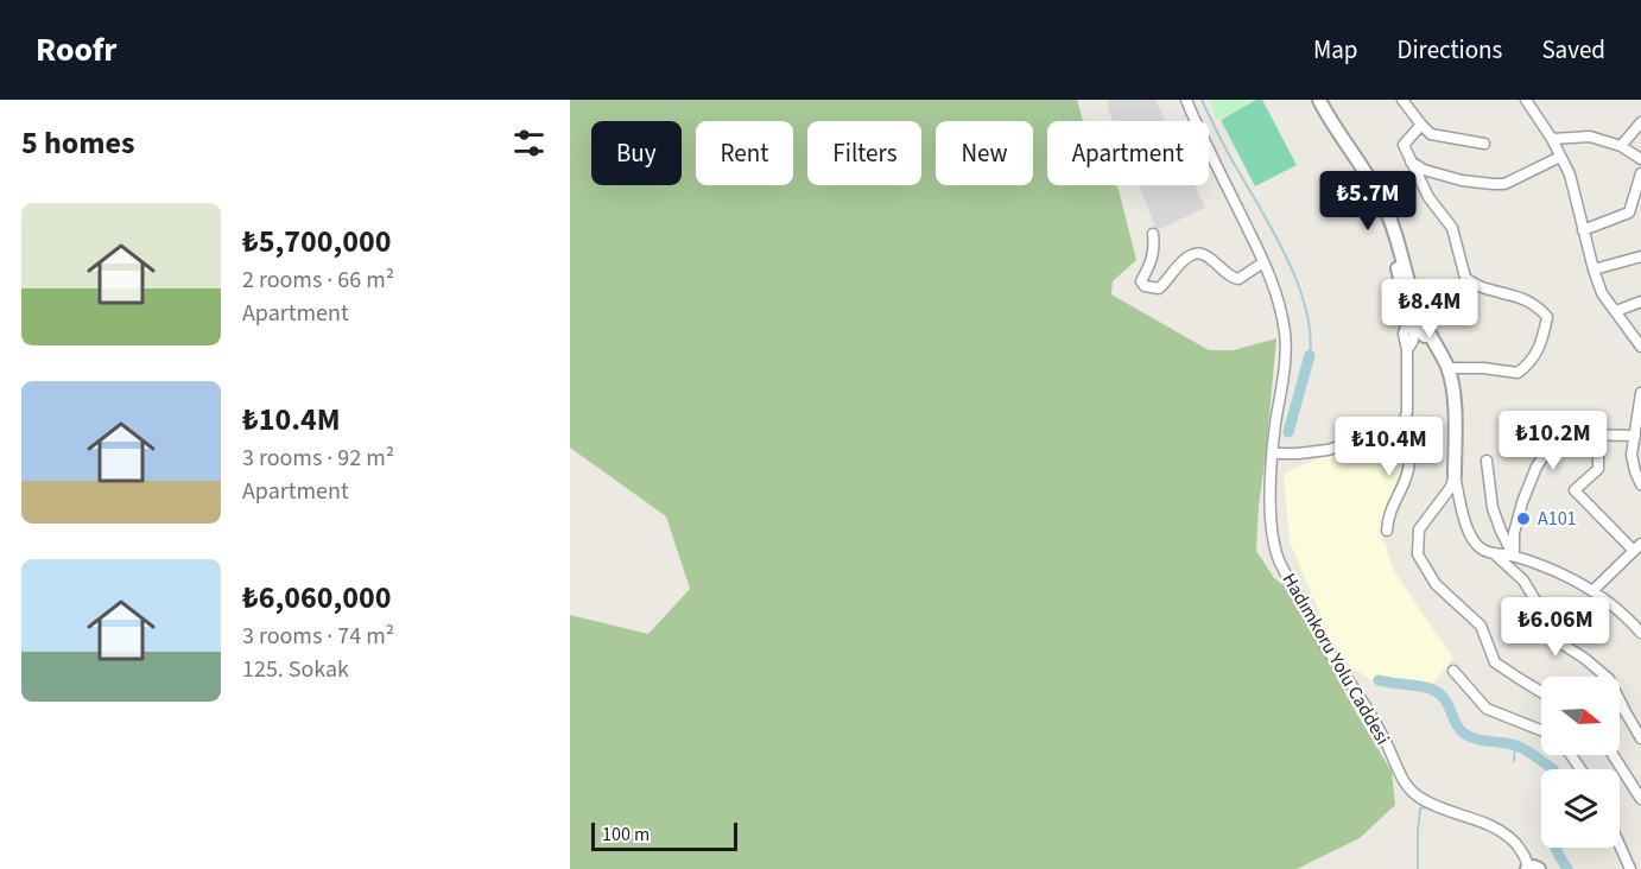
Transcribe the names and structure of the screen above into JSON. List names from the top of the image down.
{
  "streets": {
    "street": ["Hadımkoru Yolu Caddesi"]
  },
  "places": ["A101"],
  "scale_bar": "100 m",
  "north": "right",
  "page": {
    "header": "Roofr",
    "nav": ["Map", "Directions", "Saved"],
    "heading": "5 homes",
    "chip": [
      "Buy",
      "Rent",
      "Filters",
      "New",
      "Apartment"
    ],
    "price": [
      "₺5.7M",
      "₺8.4M",
      "₺10.2M",
      "₺10.4M",
      "₺6.06M"
    ],
    "list": [
      {
        "name": "₺5,700,000",
        "note": "2 rooms · 66 m² · Apartment"
      },
      {
        "name": "₺10.4M",
        "note": "3 rooms · 92 m² · Apartment"
      },
      {
        "name": "₺6,060,000",
        "note": "3 rooms · 74 m² · 125. Sokak"
      }
    ],
    "scale": "100 m"
  }
}
